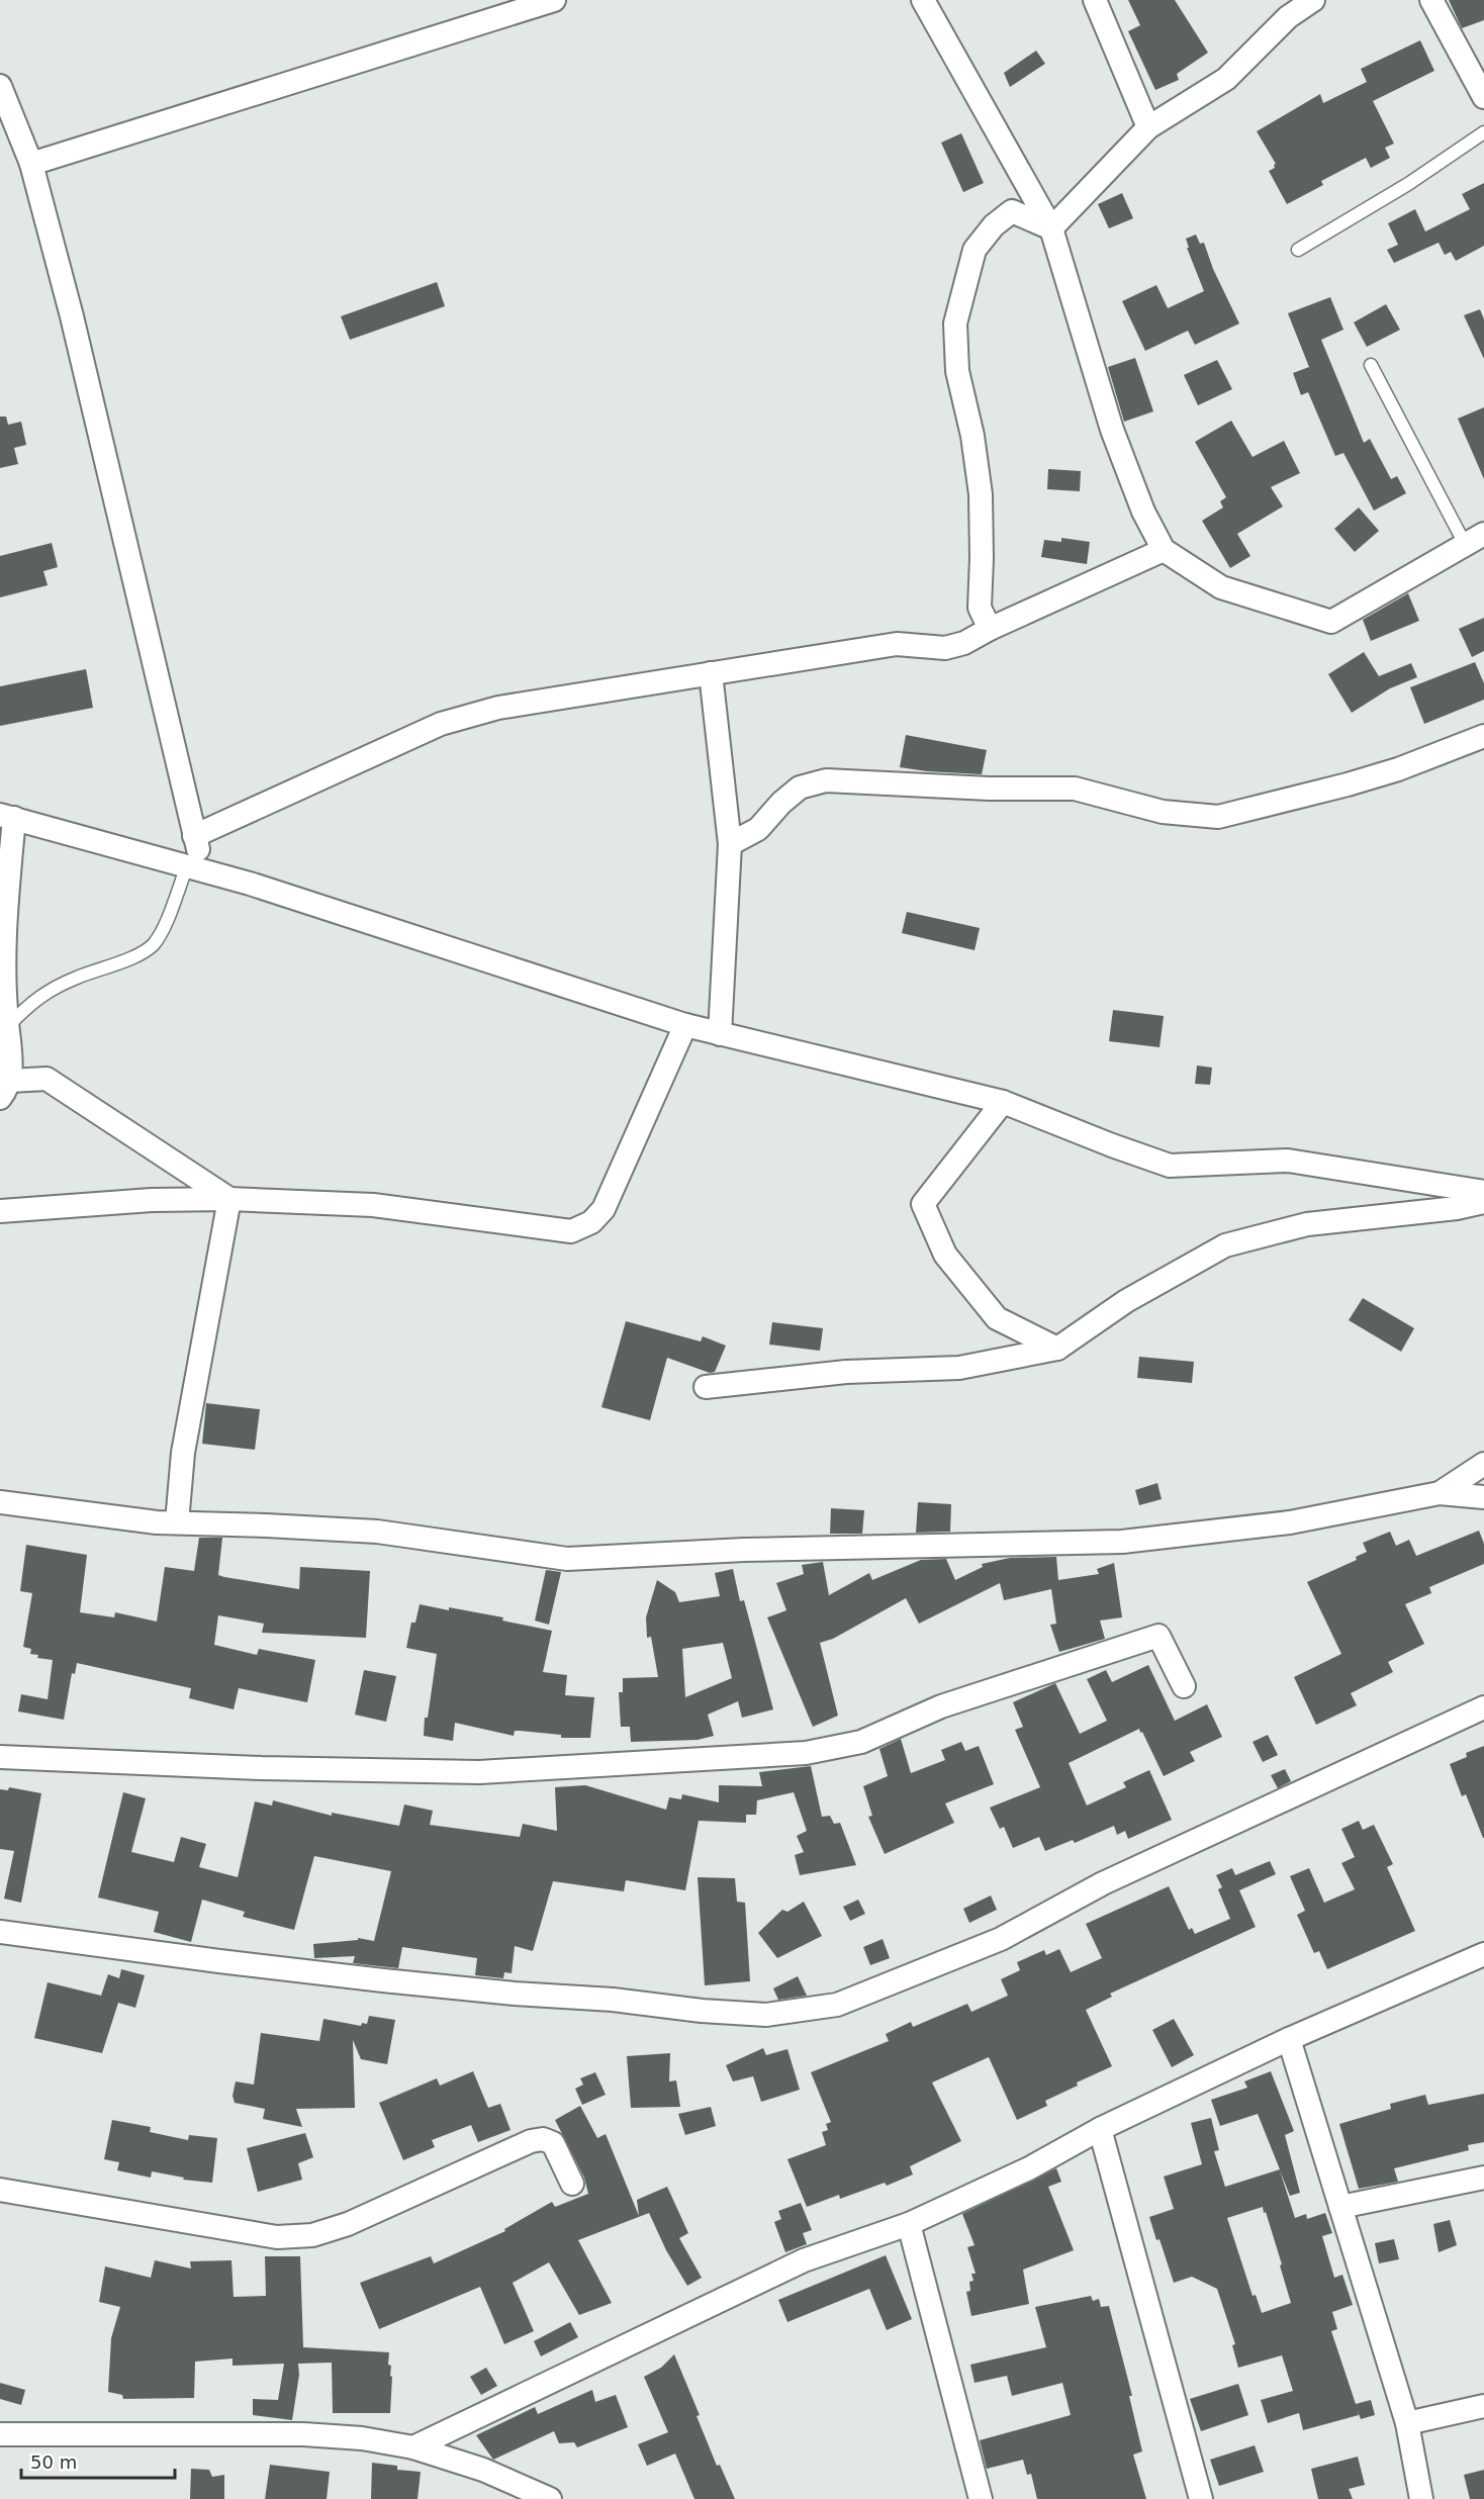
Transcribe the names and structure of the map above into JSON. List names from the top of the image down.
{
  "scale_bar": "50 m"
}
